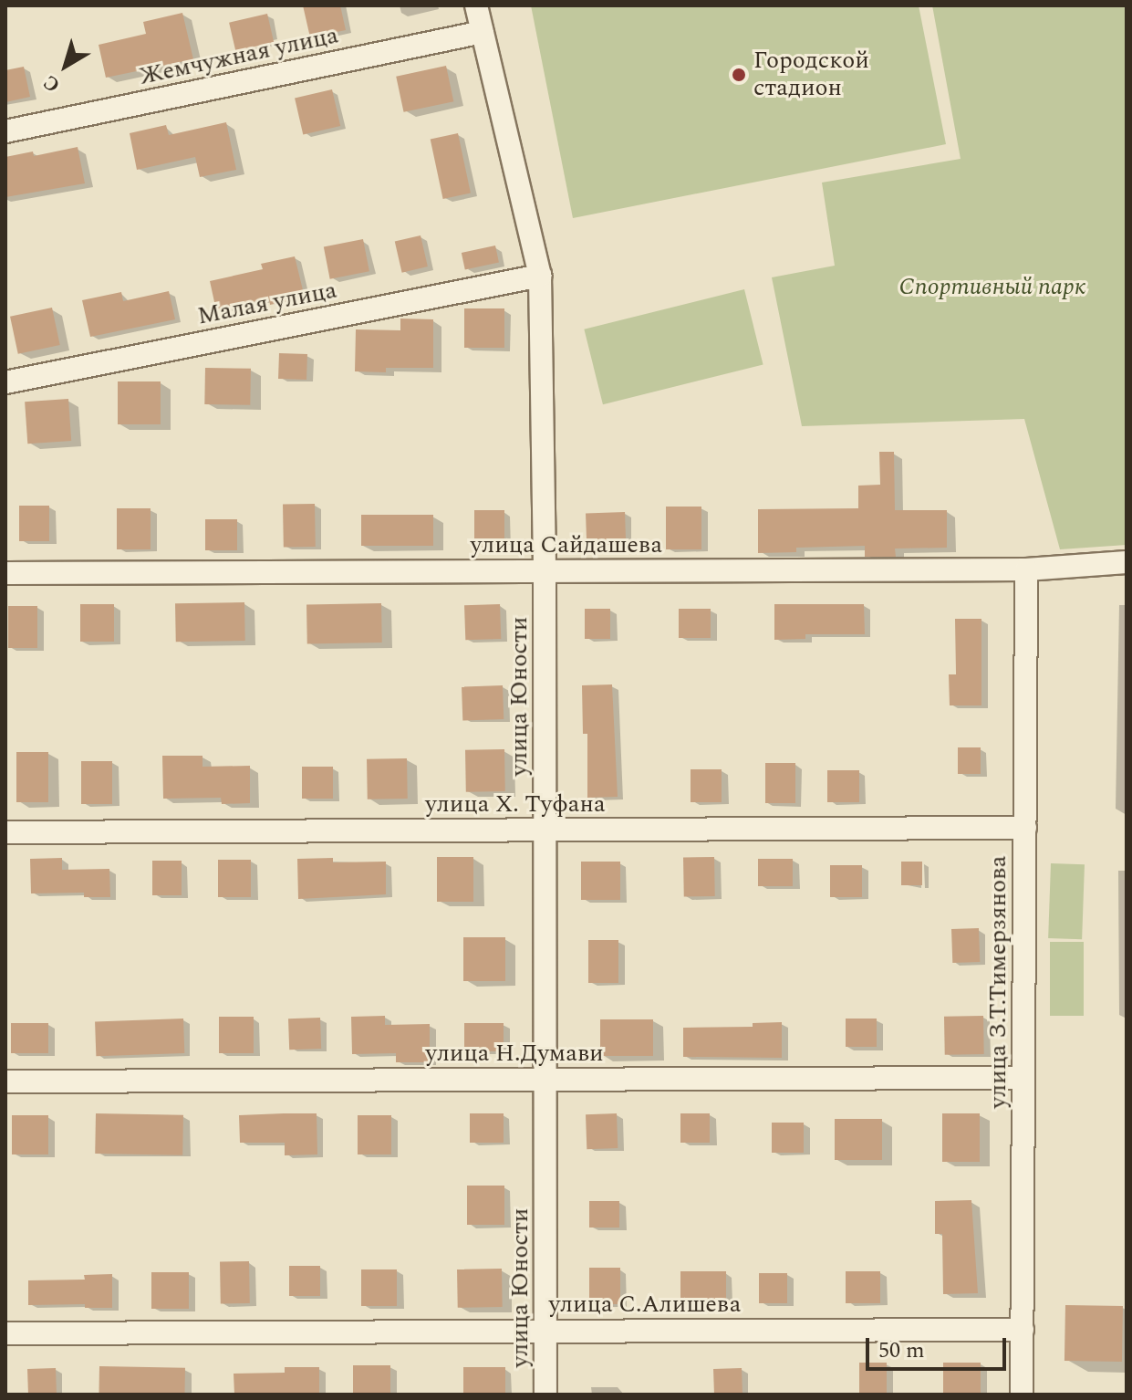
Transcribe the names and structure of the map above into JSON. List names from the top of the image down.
{
  "streets": {
    "street": [
      "Жемчужная улица",
      "Малая улица",
      "улица Сайдашева",
      "улица Юности",
      "улица Х. Туфана",
      "улица З.Т.Тимерзянова",
      "улица Н.Думави",
      "улица С.Алишева"
    ]
  },
  "crossings": [
    ["Жемчужная улица", "улица Юности"],
    ["Малая улица", "улица Юности"],
    ["улица Сайдашева", "улица Юности"],
    ["улица Сайдашева", "улица З.Т.Тимерзянова"],
    ["улица Юности", "улица Х. Туфана"],
    ["улица Юности", "улица Н.Думави"],
    ["улица Юности", "улица С.Алишева"],
    ["улица Х. Туфана", "улица З.Т.Тимерзянова"],
    ["улица З.Т.Тимерзянова", "улица Н.Думави"],
    ["улица З.Т.Тимерзянова", "улица С.Алишева"]
  ],
  "parks": ["Спортивный парк"],
  "places": ["Городской стадион"],
  "scale_bar": "50 m",
  "north": "bottom left"
}
